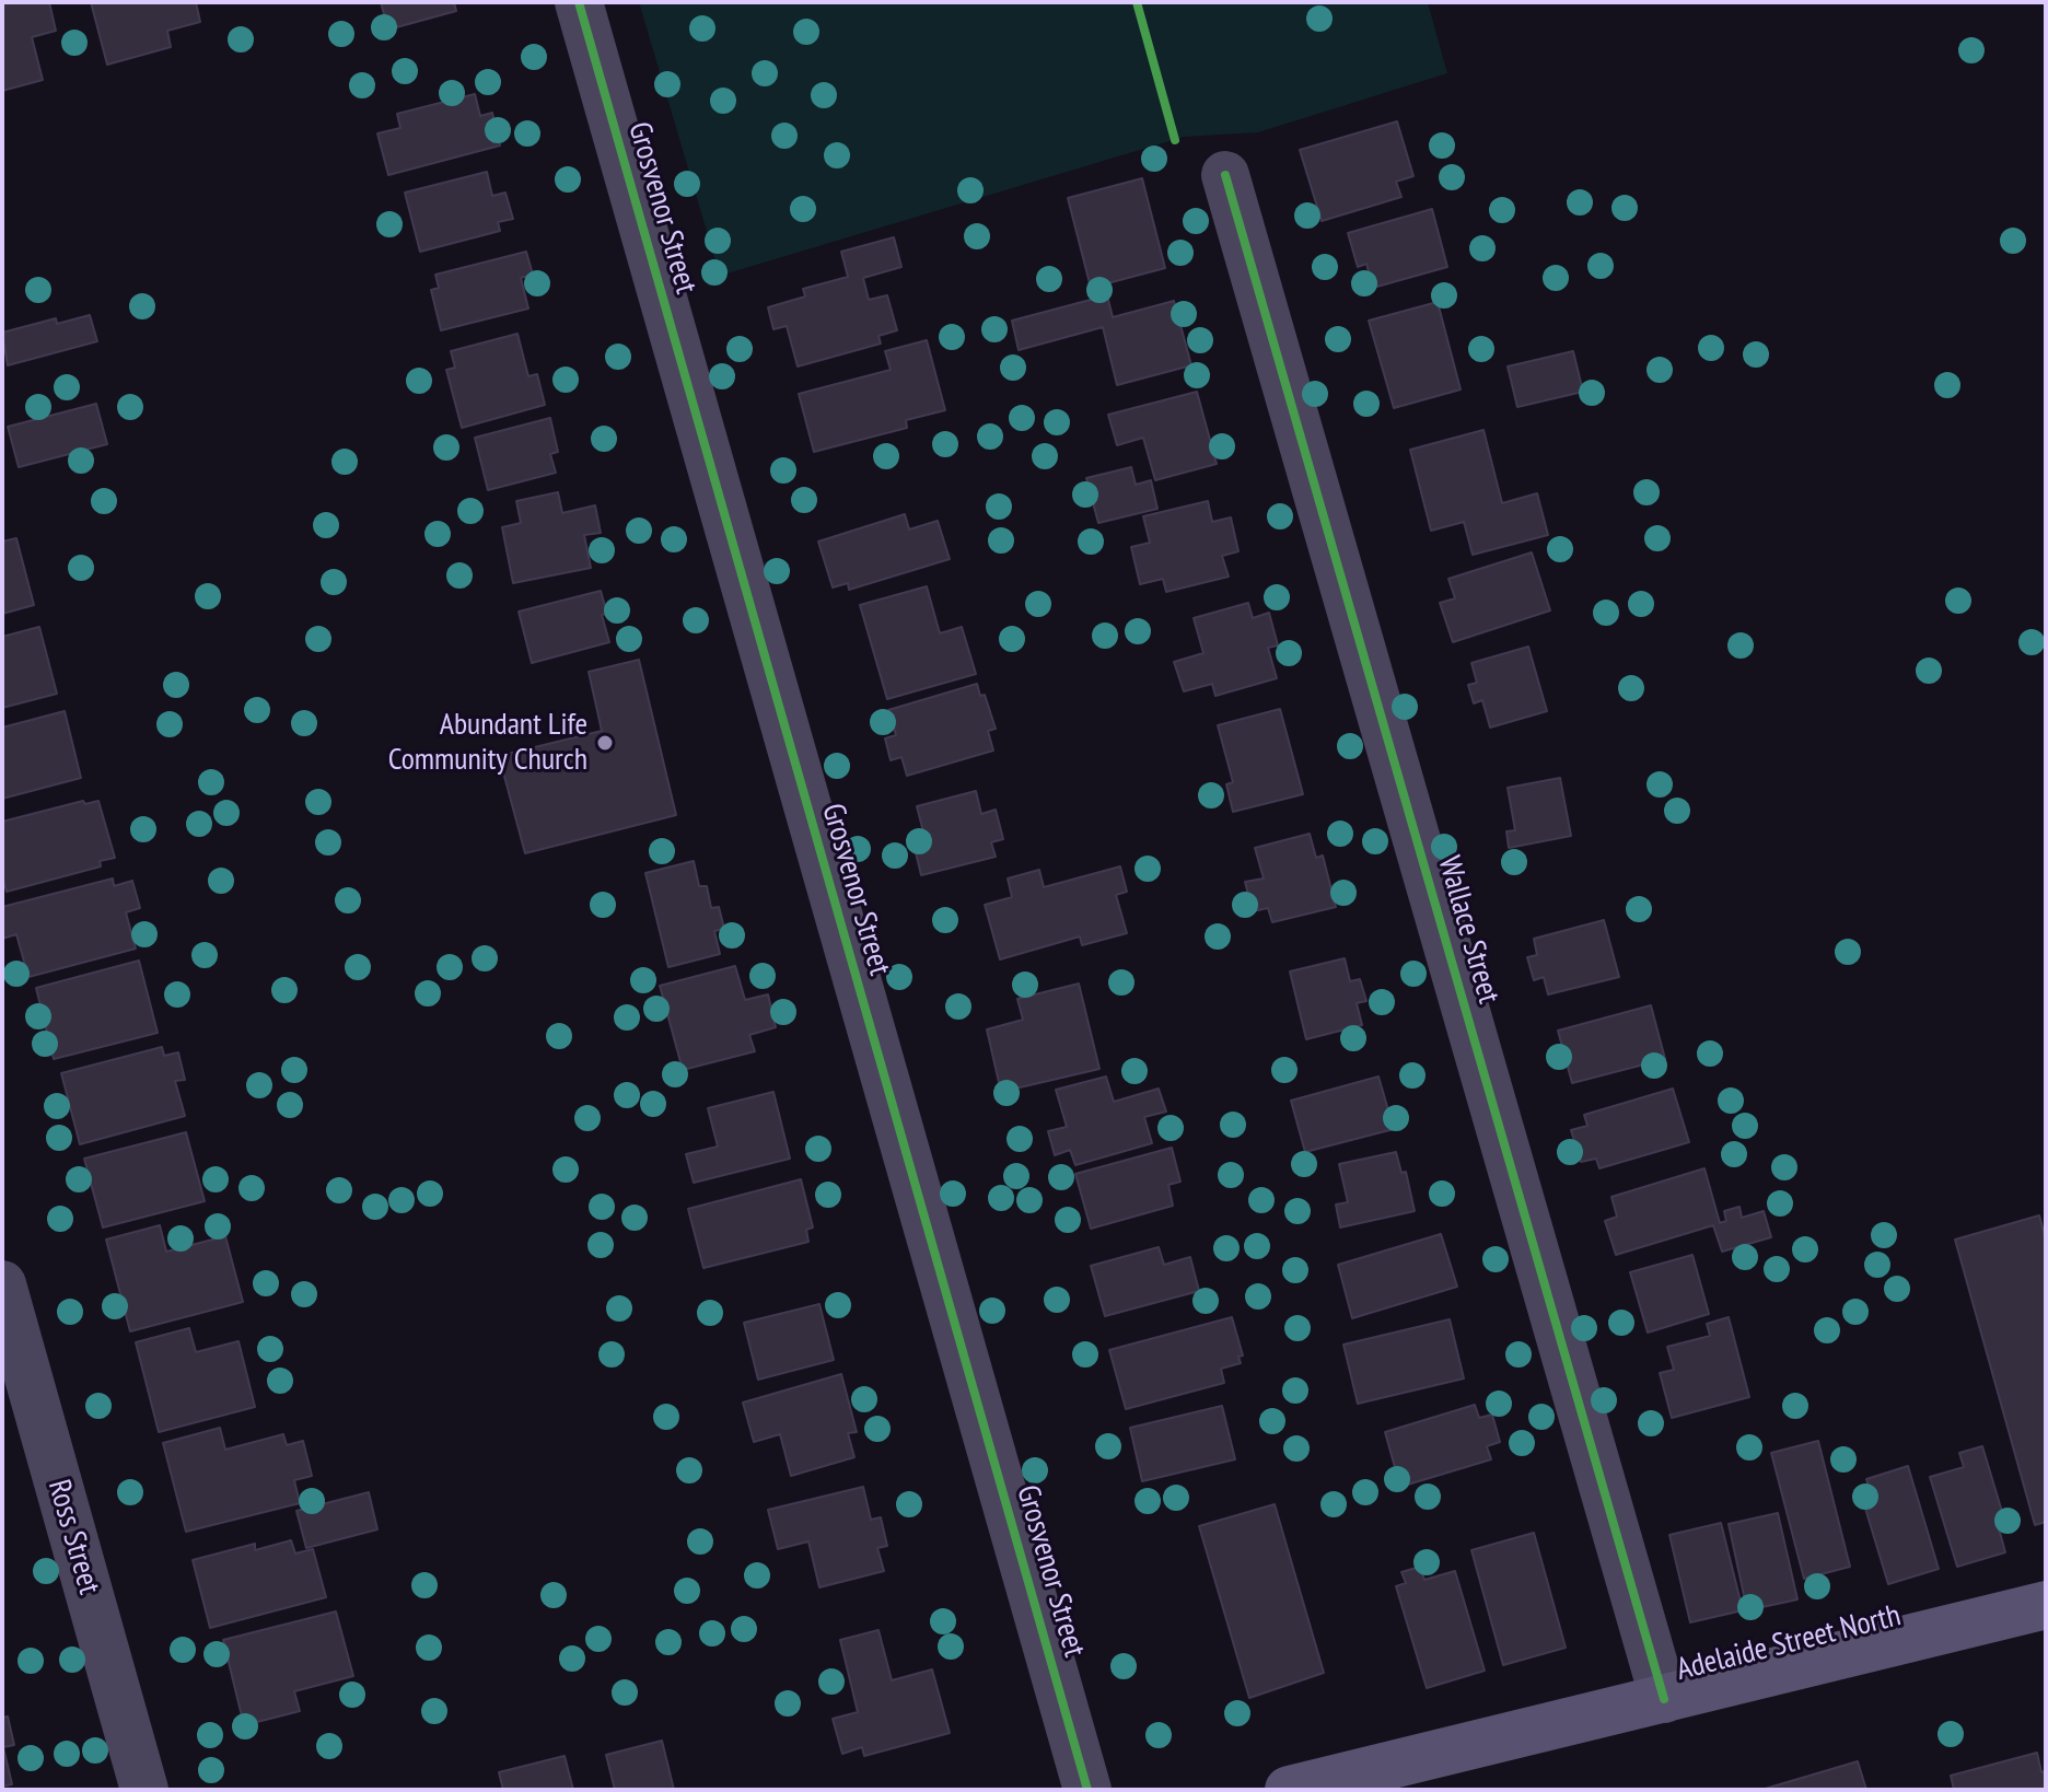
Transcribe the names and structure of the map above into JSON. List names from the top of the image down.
{
  "streets": {
    "main road": ["Adelaide Street North"],
    "street": ["Grosvenor Street", "Wallace Street", "Ross Street"]
  },
  "crossings": [
    ["Wallace Street", "Adelaide Street North"]
  ],
  "places": ["Abundant Life Community Church"]
}
